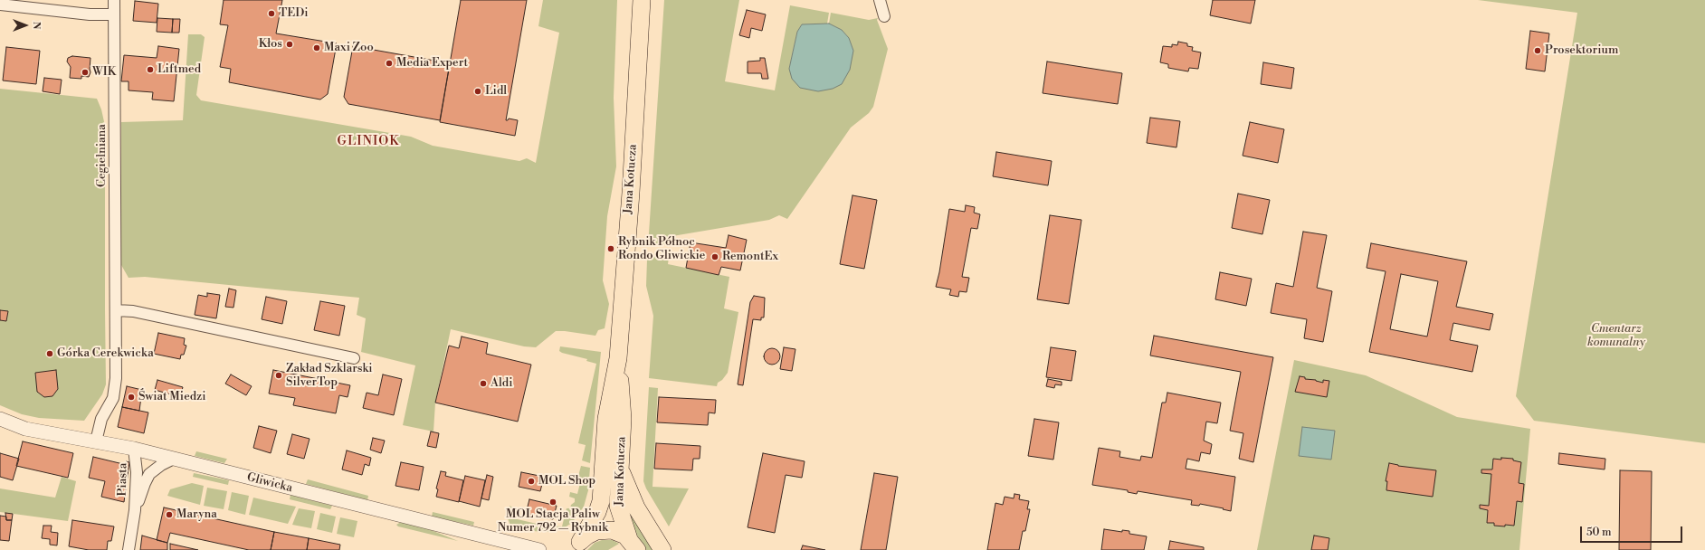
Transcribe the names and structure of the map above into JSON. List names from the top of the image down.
{
  "streets": {
    "main road": ["Jana Kotucza"],
    "street": ["Cegielniana", "Piasta", "Gliwicka"]
  },
  "crossings": [
    ["Cegielniana", "Gliwicka"],
    ["Piasta", "Gliwicka"]
  ],
  "districts": ["GLINIOK"],
  "parks": ["Cmentarz komunalny"],
  "places": [
    "TEDi",
    "Kłos",
    "Maxi Zoo",
    "Prosektorium",
    "Media Expert",
    "Liftmed",
    "WIK",
    "Lidl",
    "Rybnik Północ Rondo Gliwickie",
    "RemontEx",
    "Górka Cerekwicka",
    "Zakład Szklarski SilverTop",
    "Aldi",
    "Świat Miedzi",
    "MOL Shop",
    "MOL Stacja Paliw Numer 792 — Rybnik",
    "Maryna"
  ],
  "scale_bar": "50 m",
  "north": "right"
}
